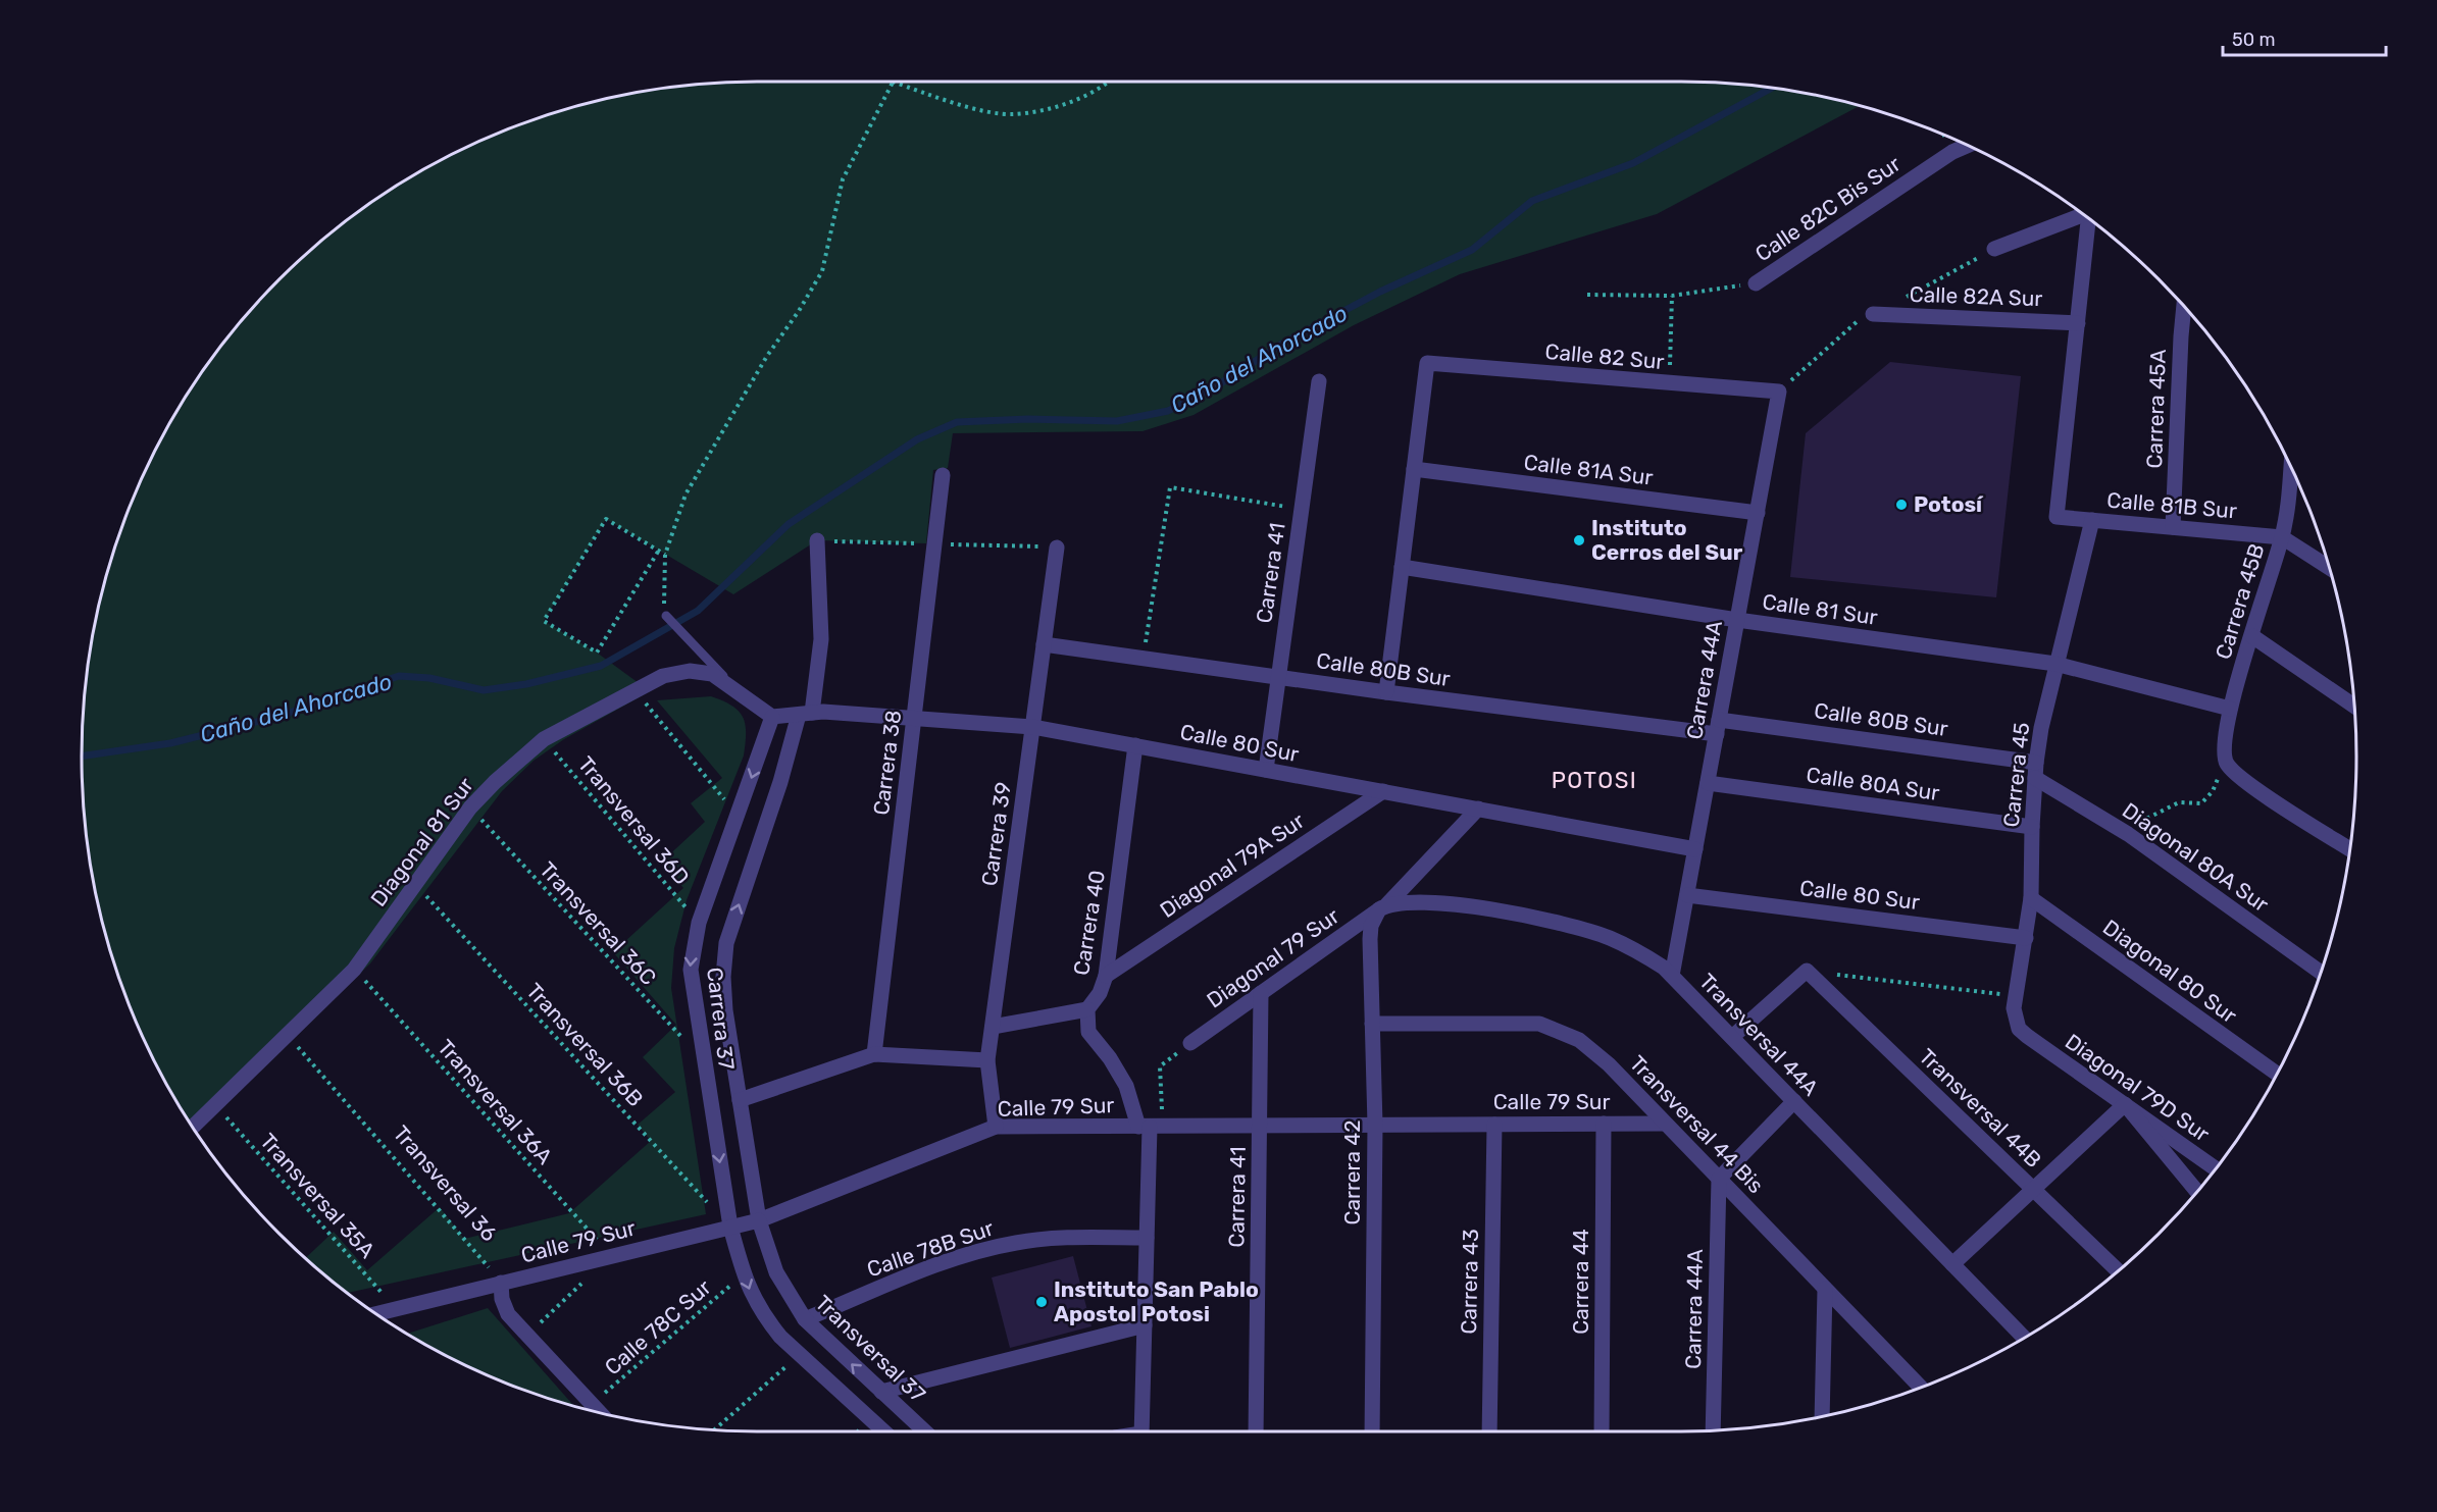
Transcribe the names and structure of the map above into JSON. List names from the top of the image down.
{
  "streets": {
    "street": [
      "Calle 82C Bis Sur",
      "Calle 82A Sur",
      "Calle 82 Sur",
      "Carrera 45A",
      "Calle 81A Sur",
      "Calle 81B Sur",
      "Carrera 41",
      "Carrera 45B",
      "Calle 81 Sur",
      "Calle 80B Sur",
      "Carrera 44A",
      "Calle 80 Sur",
      "Carrera 38",
      "Carrera 45",
      "Calle 80A Sur",
      "Carrera 39",
      "Diagonal 81 Sur",
      "Diagonal 80A Sur",
      "Diagonal 79A Sur",
      "Carrera 40",
      "Diagonal 79 Sur",
      "Diagonal 80 Sur",
      "Carrera 37",
      "Transversal 44A",
      "Diagonal 79D Sur",
      "Calle 79 Sur",
      "Transversal 44B",
      "Transversal 44 Bis",
      "Carrera 42",
      "Calle 78B Sur",
      "Carrera 43",
      "Carrera 44",
      "Transversal 37"
    ],
    "path": [
      "Transversal 36D",
      "Transversal 36C",
      "Transversal 36B",
      "Transversal 36A",
      "Transversal 36",
      "Transversal 35A",
      "Calle 78C Sur"
    ]
  },
  "crossings": [
    ["Calle 82A Sur", "Calle 81B Sur"],
    ["Calle 82 Sur", "Calle 81A Sur"],
    ["Calle 82 Sur", "Carrera 44A"],
    ["Carrera 45A", "Calle 81B Sur"],
    ["Calle 81A Sur", "Carrera 44A"],
    ["Calle 81B Sur", "Carrera 45B"],
    ["Calle 81B Sur", "Carrera 45"],
    ["Carrera 41", "Calle 80B Sur"],
    ["Carrera 41", "Calle 80 Sur"],
    ["Carrera 41", "Diagonal 79 Sur"],
    ["Carrera 41", "Calle 79 Sur"],
    ["Carrera 45B", "Calle 81 Sur"],
    ["Calle 81 Sur", "Carrera 44A"],
    ["Calle 81 Sur", "Carrera 45"],
    ["Calle 80B Sur", "Carrera 44A"],
    ["Calle 80B Sur", "Carrera 45"],
    ["Calle 80B Sur", "Carrera 39"],
    ["Calle 80B Sur", "Diagonal 80A Sur"],
    ["Carrera 44A", "Calle 80 Sur"],
    ["Carrera 44A", "Calle 80A Sur"],
    ["Carrera 44A", "Transversal 44A"],
    ["Carrera 44A", "Transversal 44 Bis"],
    ["Calle 80 Sur", "Carrera 38"],
    ["Calle 80 Sur", "Carrera 45"],
    ["Calle 80 Sur", "Carrera 39"],
    ["Calle 80 Sur", "Diagonal 81 Sur"],
    ["Calle 80 Sur", "Diagonal 79A Sur"],
    ["Calle 80 Sur", "Carrera 40"],
    ["Calle 80 Sur", "Diagonal 79 Sur"],
    ["Calle 80 Sur", "Carrera 37"],
    ["Carrera 45", "Calle 80A Sur"],
    ["Carrera 45", "Diagonal 80A Sur"],
    ["Carrera 45", "Diagonal 80 Sur"],
    ["Carrera 45", "Diagonal 79D Sur"],
    ["Transversal 36D", "Diagonal 81 Sur"],
    ["Transversal 36D", "Carrera 37"],
    ["Carrera 39", "Calle 79 Sur"],
    ["Diagonal 81 Sur", "Transversal 36C"],
    ["Diagonal 81 Sur", "Carrera 37"],
    ["Diagonal 81 Sur", "Transversal 36B"],
    ["Diagonal 81 Sur", "Transversal 36A"],
    ["Diagonal 81 Sur", "Transversal 36"],
    ["Diagonal 81 Sur", "Transversal 35A"],
    ["Diagonal 79A Sur", "Carrera 40"],
    ["Transversal 36C", "Carrera 37"],
    ["Diagonal 79 Sur", "Transversal 44A"],
    ["Diagonal 79 Sur", "Carrera 42"],
    ["Carrera 37", "Transversal 36B"],
    ["Carrera 37", "Calle 79 Sur"],
    ["Carrera 37", "Transversal 37"],
    ["Transversal 44A", "Carrera 42"],
    ["Transversal 36B", "Calle 79 Sur"],
    ["Transversal 36A", "Calle 79 Sur"],
    ["Calle 79 Sur", "Transversal 44 Bis"],
    ["Calle 79 Sur", "Carrera 42"],
    ["Calle 79 Sur", "Transversal 36"],
    ["Calle 79 Sur", "Transversal 35A"],
    ["Calle 79 Sur", "Carrera 43"],
    ["Calle 79 Sur", "Carrera 44"],
    ["Calle 79 Sur", "Transversal 37"],
    ["Transversal 44 Bis", "Carrera 42"],
    ["Calle 78B Sur", "Transversal 37"]
  ],
  "districts": ["POTOSI"],
  "water": ["Caño del Ahorcado"],
  "places": ["Potosí", "Instituto Cerros del Sur", "Instituto San Pablo Apostol Potosi"],
  "scale_bar": "50 m"
}
